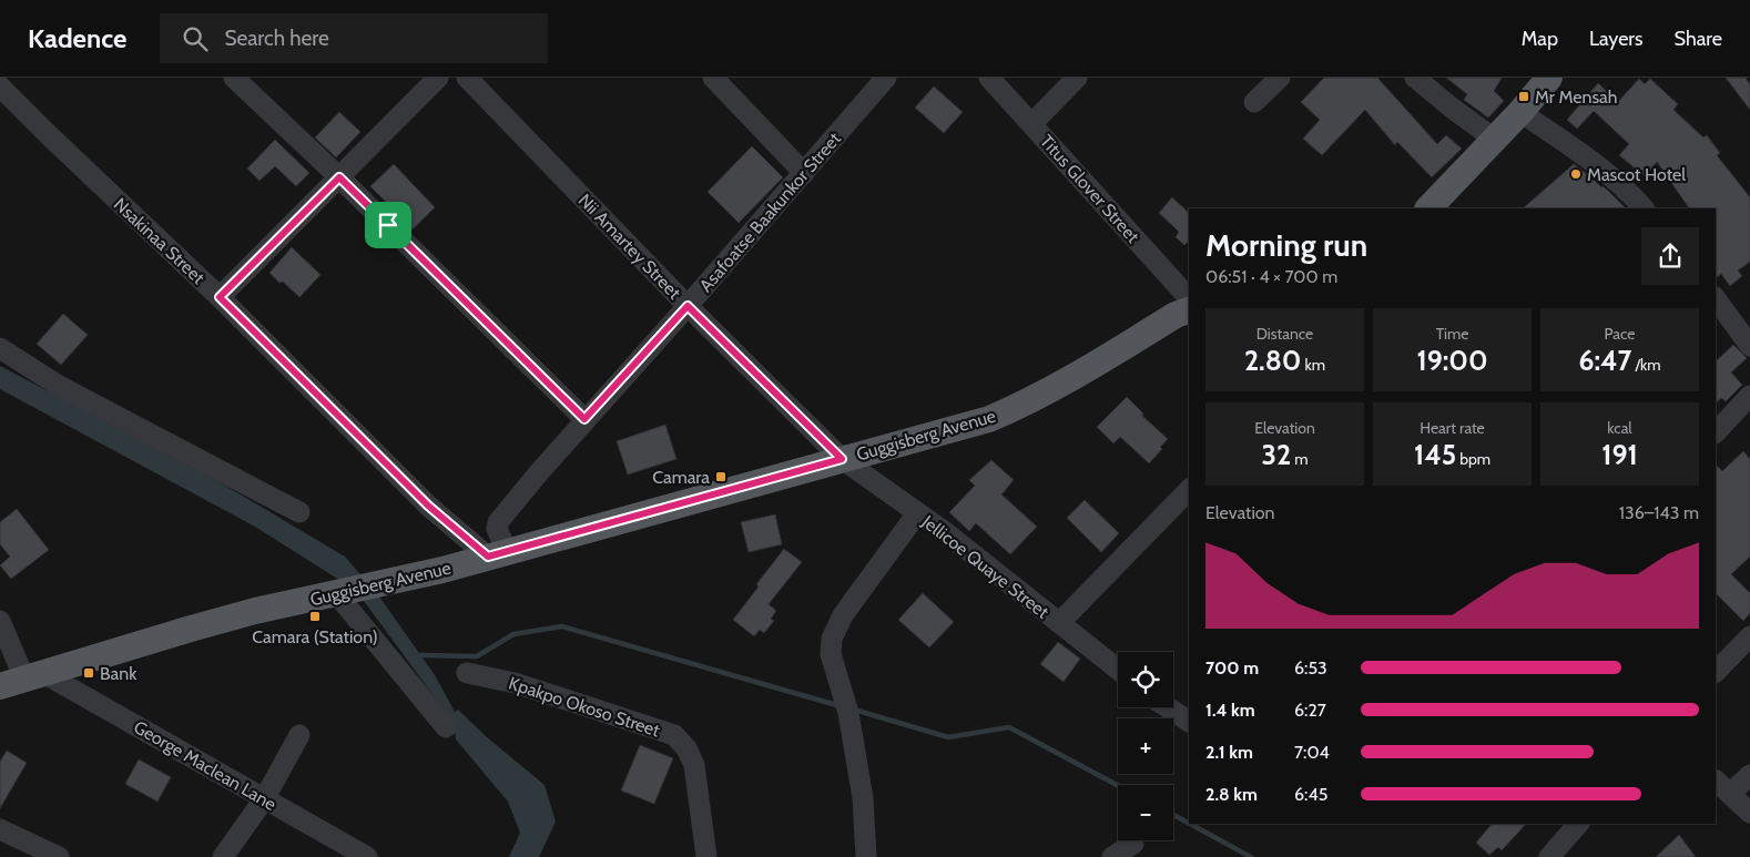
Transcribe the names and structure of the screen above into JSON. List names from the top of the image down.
{
  "streets": {
    "main road": ["Guggisberg Avenue"],
    "street": [
      "Titus Glover Street",
      "Asafoatse Baakunkor Street",
      "Nsakinaa Street",
      "Nii Amartey Street",
      "Jellicoe Quaye Street",
      "Kpakpo Okoso Street",
      "George Maclean Lane"
    ]
  },
  "crossings": [
    ["Asafoatse Baakunkor Street", "Nsakinaa Street"],
    ["Asafoatse Baakunkor Street", "Nii Amartey Street"],
    ["Asafoatse Baakunkor Street", "Guggisberg Avenue"],
    ["Nsakinaa Street", "Guggisberg Avenue"],
    ["Nii Amartey Street", "Guggisberg Avenue"],
    ["Nii Amartey Street", "Jellicoe Quaye Street"],
    ["Guggisberg Avenue", "Jellicoe Quaye Street"],
    ["Guggisberg Avenue", "George Maclean Lane"]
  ],
  "places": {
    "transit": [
      "Mr Mensah",
      "Camara",
      "Camara (Station)",
      "Bank"
    ],
    "other": ["Mascot Hotel"]
  },
  "page": {
    "header": "Kadence",
    "search": "Search here",
    "nav": ["Map", "Layers", "Share"],
    "heading": ["Morning run", "06:51 · 4 × 700 m"],
    "stats": [
      ["Distance", "2.80 km"],
      ["Time", "19:00"],
      ["Pace", "6:47 /km"],
      ["Elevation", "32 m"],
      ["Heart rate", "145 bpm"],
      ["kcal", "191"]
    ],
    "chart": ["Elevation", "136–143 m"],
    "list": [
      {
        "name": "700 m",
        "note": "6:53"
      },
      {
        "name": "1.4 km",
        "note": "6:27"
      },
      {
        "name": "2.1 km",
        "note": "7:04"
      },
      {
        "name": "2.8 km",
        "note": "6:45"
      }
    ],
    "map_buttons": ["+", "−"]
  }
}
